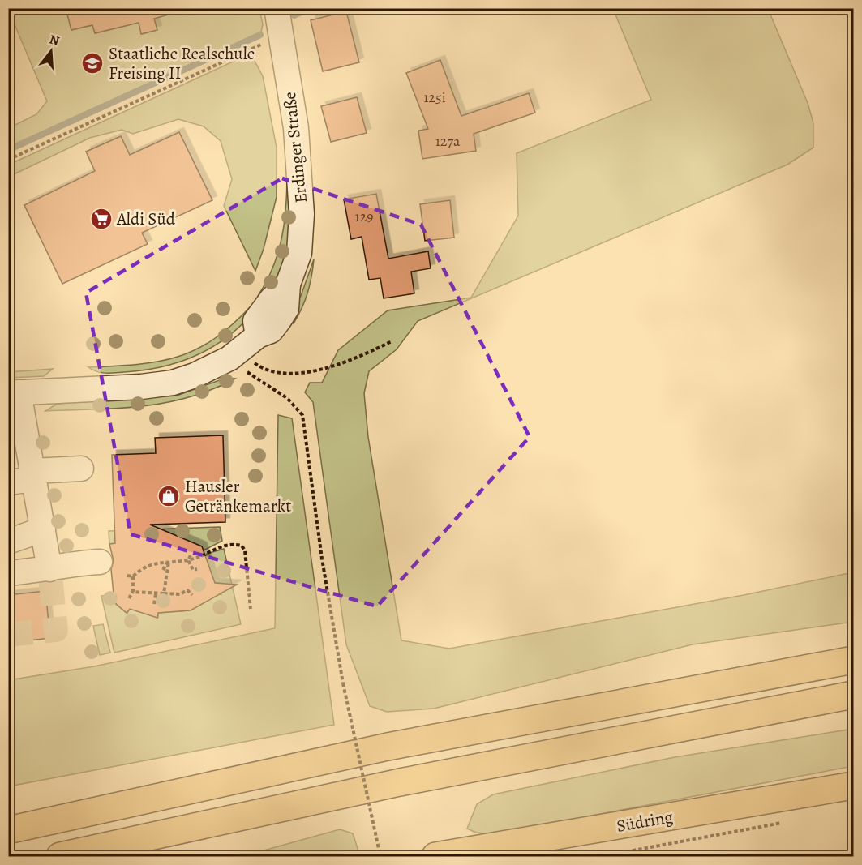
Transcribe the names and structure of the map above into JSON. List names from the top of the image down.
{
  "streets": {
    "main road": ["Südring"],
    "street": ["Erdinger Straße"]
  },
  "places": {
    "school or university": ["Staatliche Realschule Freising II"],
    "supermarket": ["Aldi Süd"],
    "shop": ["Hausler Getränkemarkt"]
  },
  "house_numbers": ["125i", "127a", "129"],
  "north": "top"
}
